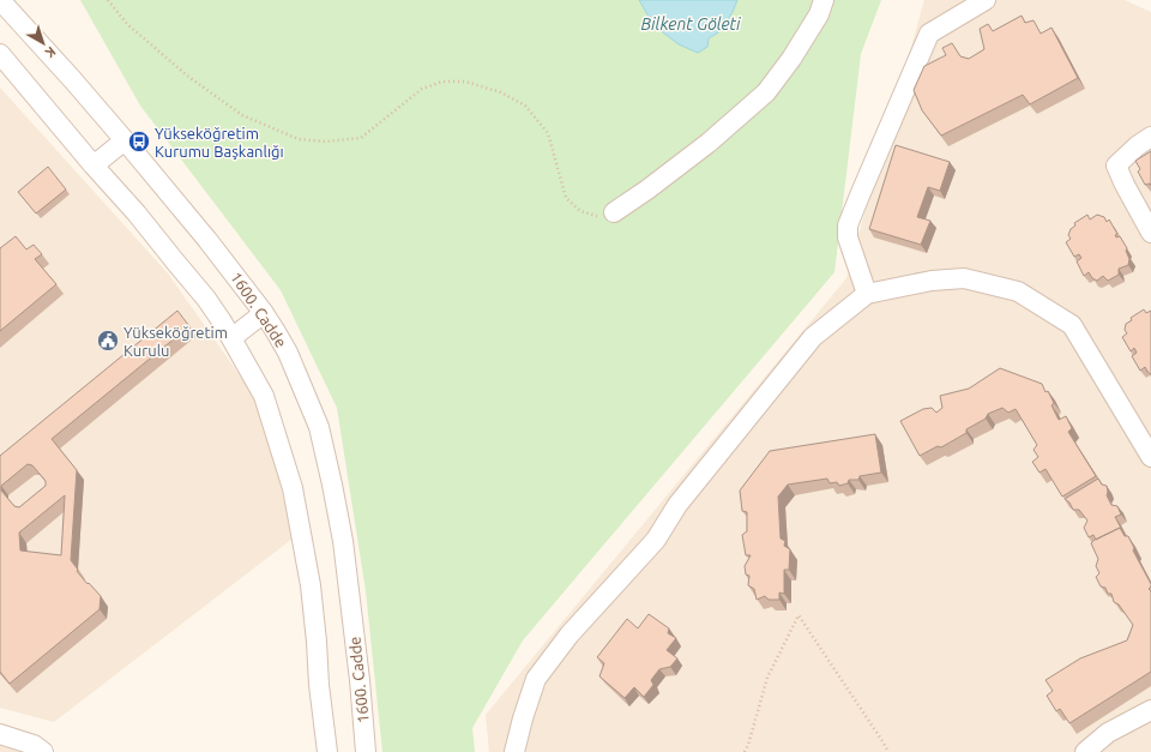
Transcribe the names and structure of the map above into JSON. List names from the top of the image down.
{
  "streets": {
    "street": ["1600. Cadde"]
  },
  "water": ["Bilkent Göleti"],
  "places": {
    "bus stop": ["Yükseköğretim Kurumu Başkanlığı"],
    "public building": ["Yükseköğretim Kurulu"]
  },
  "north": "bottom right"
}
